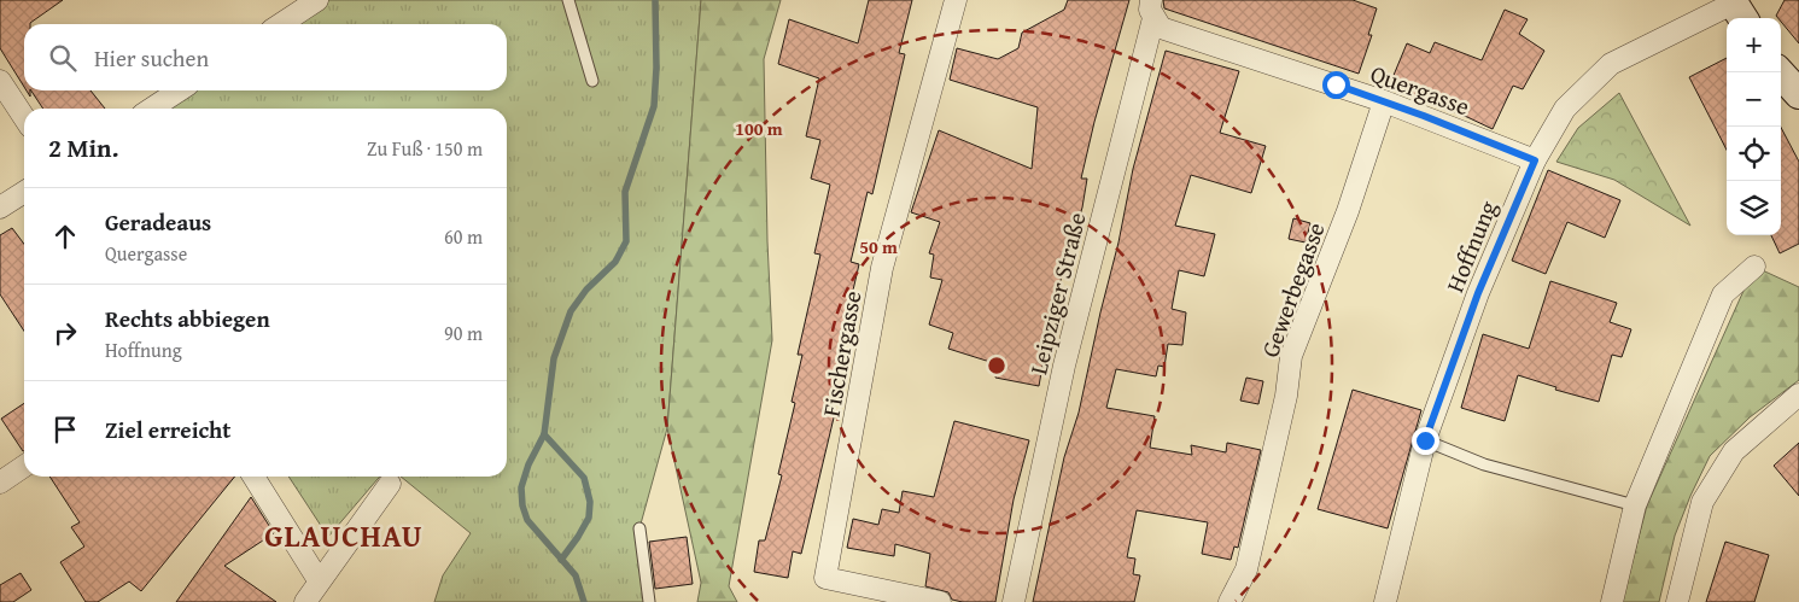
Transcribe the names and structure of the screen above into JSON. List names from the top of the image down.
{
  "streets": {
    "street": [
      "Quergasse",
      "Hoffnung",
      "Gewerbegasse",
      "Leipziger Straße",
      "Fischergasse"
    ]
  },
  "crossings": [
    ["Quergasse", "Hoffnung"],
    ["Quergasse", "Gewerbegasse"],
    ["Quergasse", "Leipziger Straße"]
  ],
  "districts": ["GLAUCHAU"],
  "page": {
    "map_buttons": ["+", "−"],
    "search": "Hier suchen",
    "heading": ["2 Min.", "Zu Fuß · 150 m"],
    "list": [
      ["Geradeaus", "Quergasse", "60 m"],
      ["Rechts abbiegen", "Hoffnung", "90 m"],
      "Ziel erreicht"
    ]
  },
  "rings": ["100 m", "50 m"]
}
